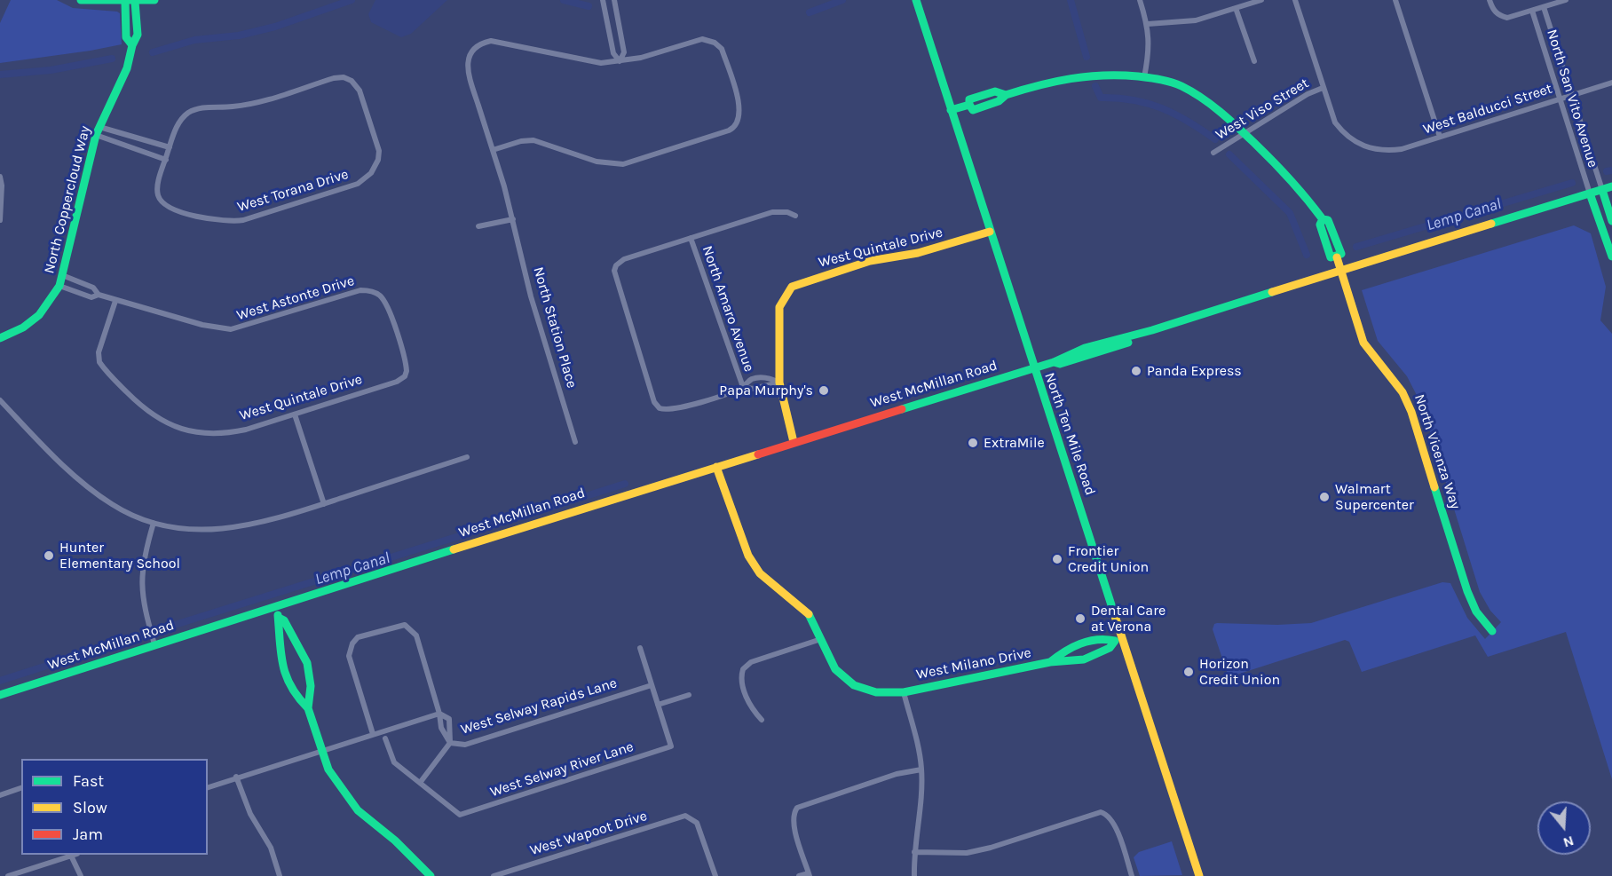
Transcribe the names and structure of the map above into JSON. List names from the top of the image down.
{
  "streets": {
    "street": [
      "North San Vito Avenue",
      "West Viso Street",
      "West Balducci Street",
      "West Torana Drive",
      "North Coppercloud Way",
      "West Quintale Drive",
      "West Astonte Drive",
      "North Amaro Avenue",
      "North Station Place",
      "West McMillan Road",
      "North Ten Mile Road",
      "North Vicenza Way",
      "West Milano Drive",
      "West Selway Rapids Lane",
      "West Selway River Lane",
      "West Wapoot Drive"
    ]
  },
  "crossings": [
    ["North San Vito Avenue", "West Balducci Street"],
    ["North San Vito Avenue", "West McMillan Road"],
    ["West Viso Street", "West Balducci Street"],
    ["West Viso Street", "North Vicenza Way"],
    ["North Coppercloud Way", "West Astonte Drive"],
    ["West Quintale Drive", "West Astonte Drive"],
    ["West Quintale Drive", "North Ten Mile Road"],
    ["West McMillan Road", "North Ten Mile Road"],
    ["West McMillan Road", "North Vicenza Way"],
    ["West McMillan Road", "West Milano Drive"],
    ["North Ten Mile Road", "North Vicenza Way"],
    ["North Ten Mile Road", "West Milano Drive"],
    ["West Selway Rapids Lane", "West Selway River Lane"]
  ],
  "water": ["Lemp Canal"],
  "places": [
    "Panda Express",
    "Papa Murphy's",
    "ExtraMile",
    "Walmart Supercenter",
    "Hunter Elementary School",
    "Frontier Credit Union",
    "Dental Care at Verona",
    "Horizon Credit Union"
  ],
  "legend": ["Fast", "Slow", "Jam"],
  "north": "bottom"
}
